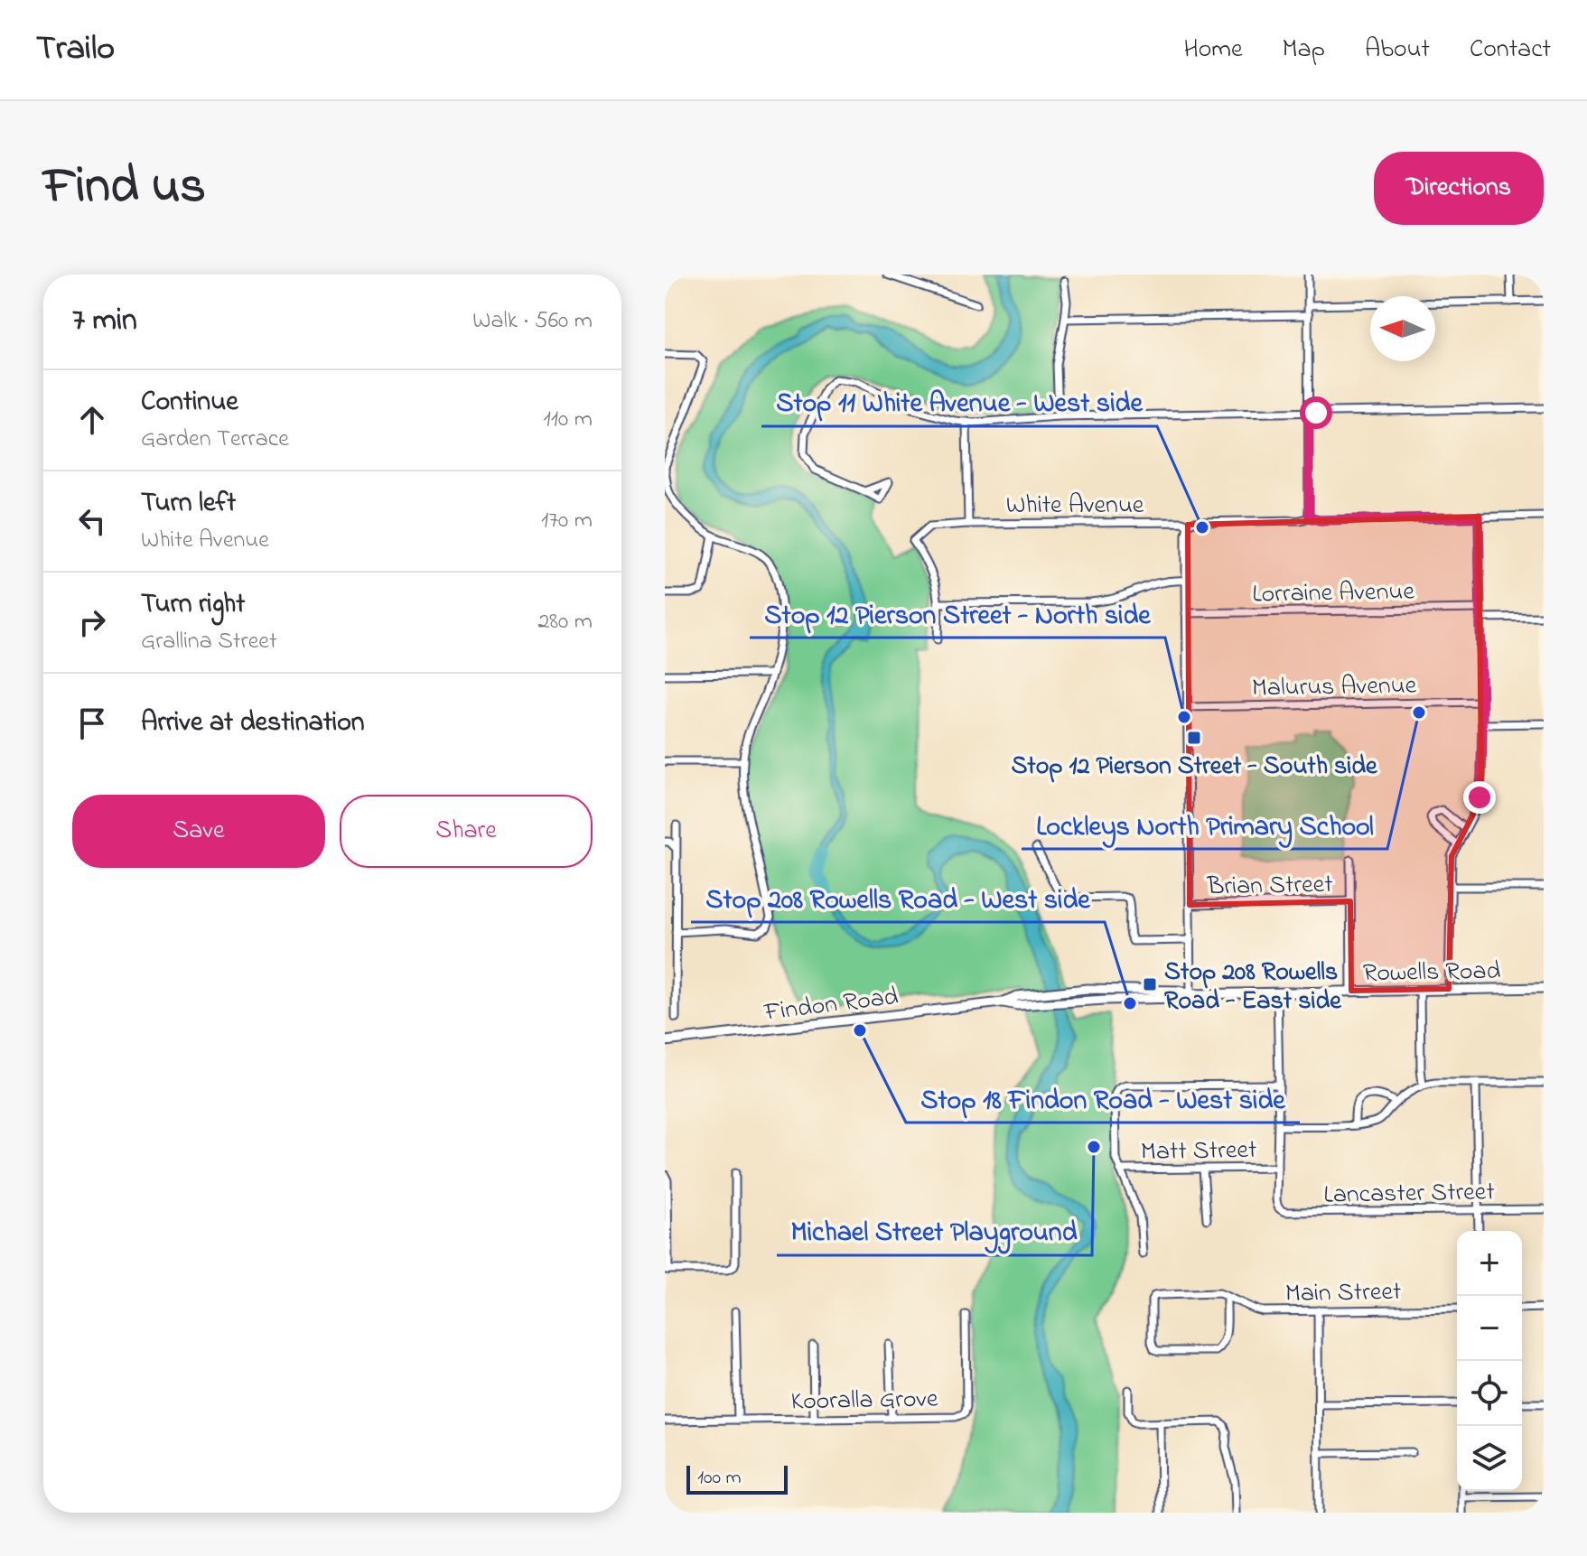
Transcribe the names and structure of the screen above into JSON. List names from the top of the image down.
{
  "streets": {
    "main road": ["Rowells Road", "Findon Road"],
    "street": [
      "White Avenue",
      "Lorraine Avenue",
      "Malurus Avenue",
      "Brian Street",
      "Matt Street",
      "Lancaster Street",
      "Main Street",
      "Kooralla Grove"
    ]
  },
  "crossings": [
    ["Brian Street", "Rowells Road"],
    ["Rowells Road", "Findon Road"],
    ["Matt Street", "Lancaster Street"]
  ],
  "places": {
    "other": [
      "Stop 11 White Avenue - West side",
      "Lockleys North Primary School",
      "Stop 12 Pierson Street - North side",
      "Stop 208 Rowells Road - West side",
      "Stop 18 Findon Road - West side",
      "Michael Street Playground"
    ],
    "transit": ["Stop 12 Pierson Street - South side", "Stop 208 Rowells Road - East side"]
  },
  "scale_bar": "100 m",
  "north": "left",
  "page": {
    "header": "Trailo",
    "nav": [
      "Home",
      "Map",
      "About",
      "Contact"
    ],
    "title": "Find us",
    "buttons": [
      "Directions",
      ["Save", "Share"]
    ],
    "heading": ["7 min", "Walk · 560 m"],
    "list": [
      ["Continue", "Garden Terrace", "110 m"],
      ["Turn left", "White Avenue", "170 m"],
      ["Turn right", "Grallina Street", "280 m"],
      "Arrive at destination"
    ],
    "map_buttons": ["+", "−"],
    "scale": "100 m"
  }
}
